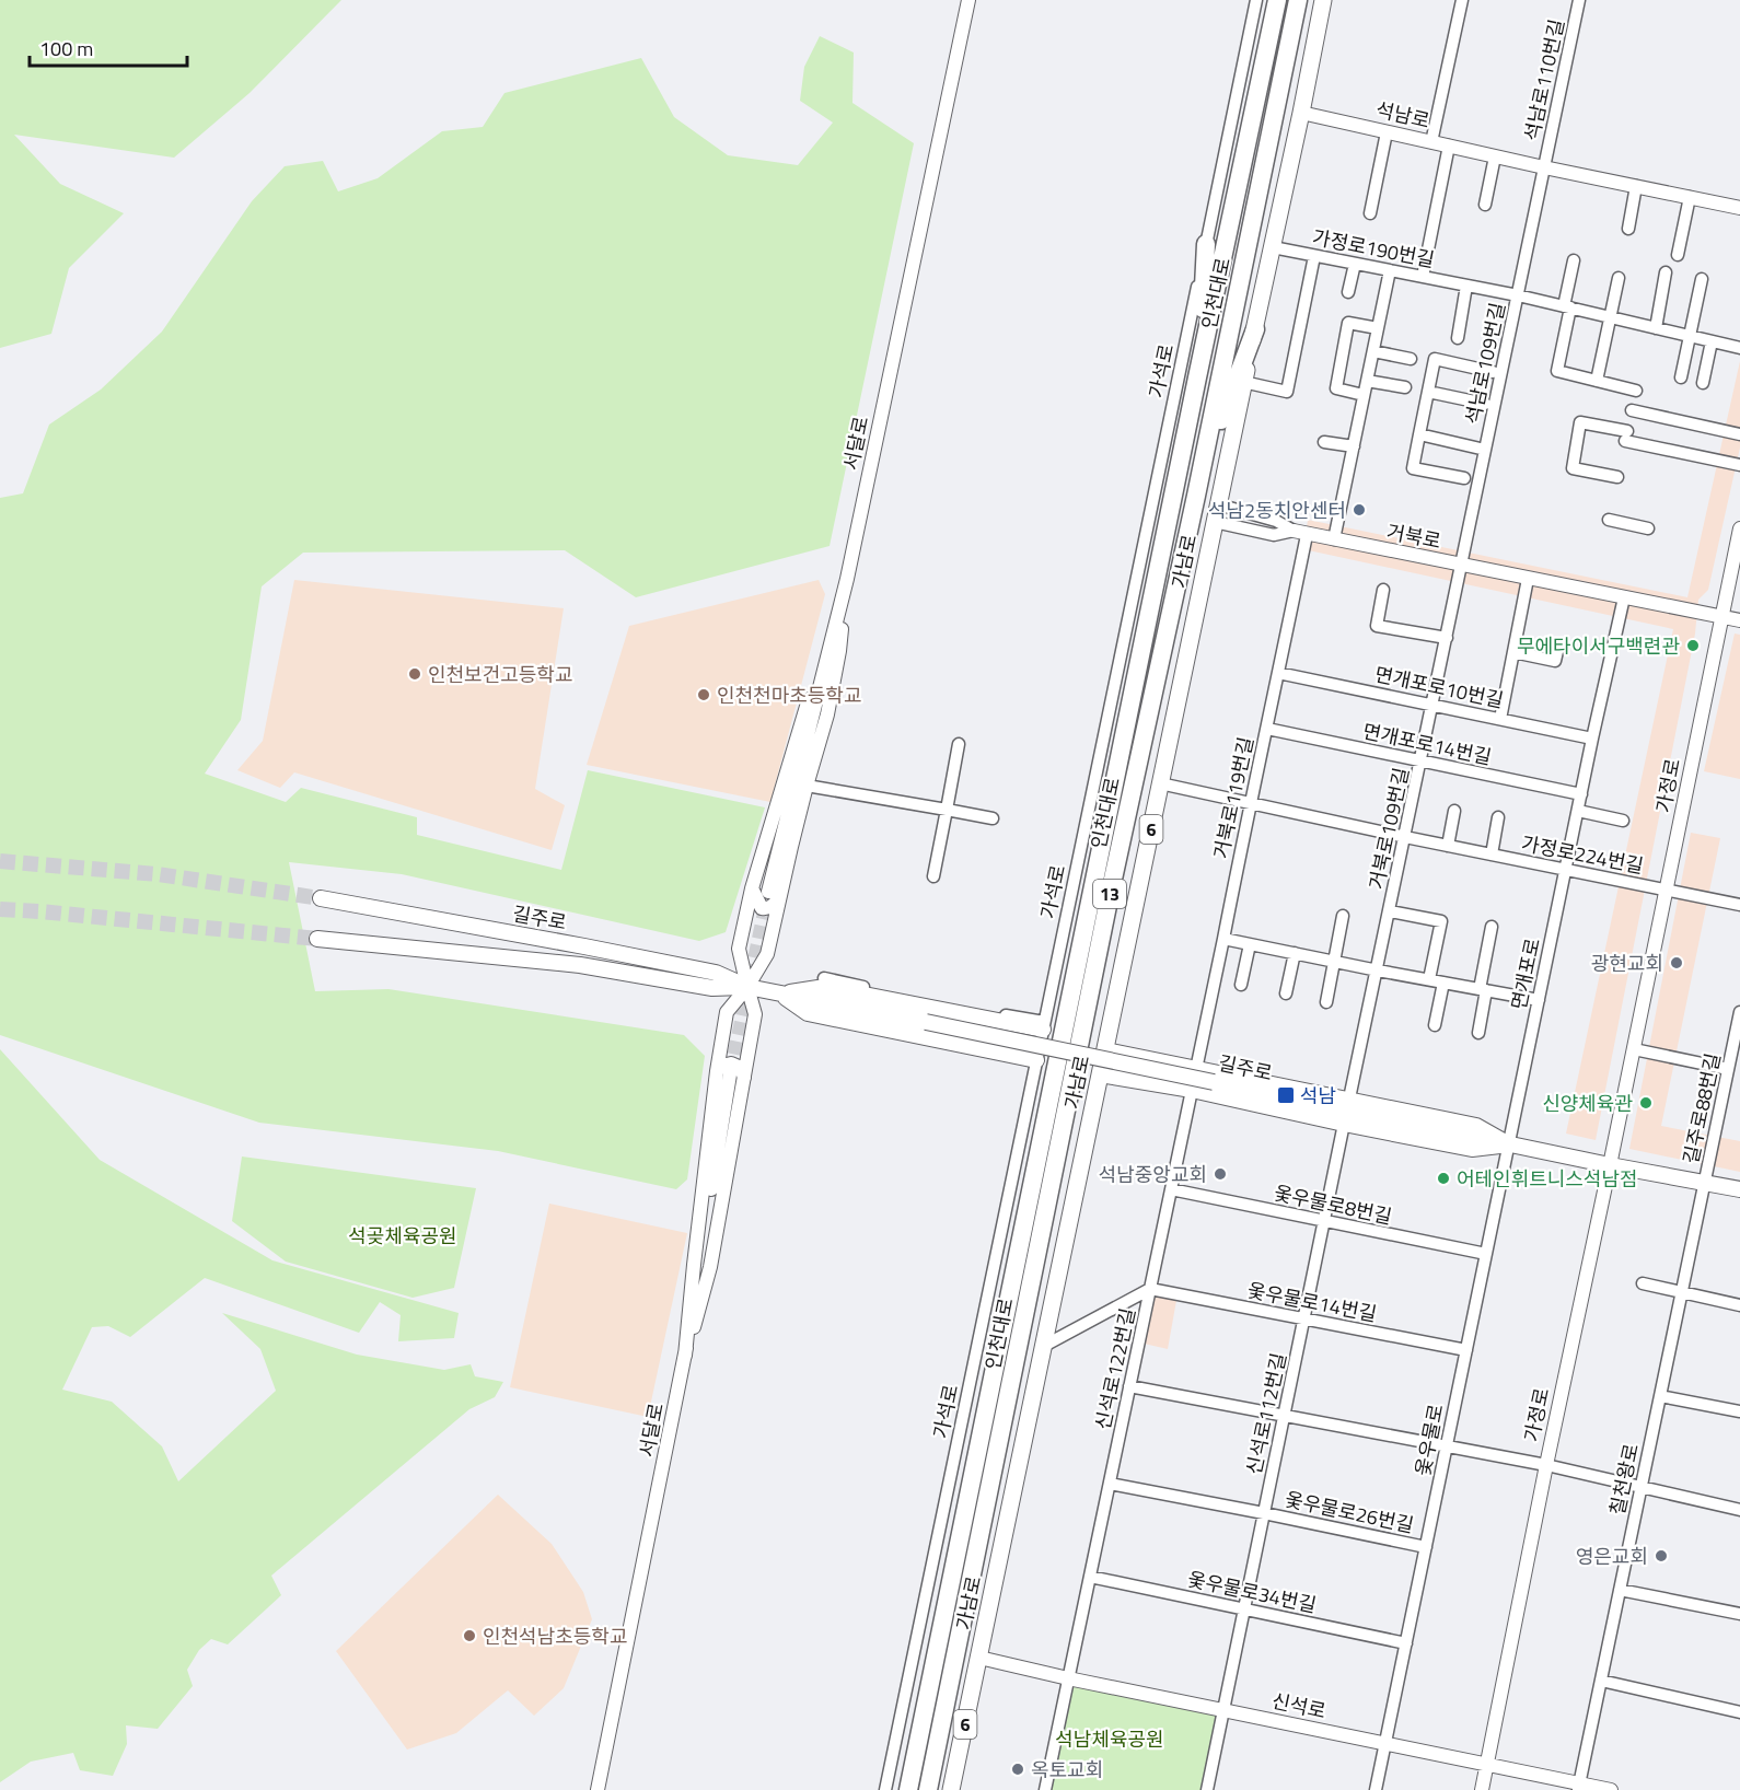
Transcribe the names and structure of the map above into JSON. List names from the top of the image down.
{
  "streets": {
    "highway": ["인천대로", "13"],
    "main road": ["가남로", "6", "길주로"],
    "street": [
      "석남로110번길",
      "석남로",
      "가정로190번길",
      "석남로109번길",
      "가석로",
      "서달로",
      "거북로",
      "면개포로10번길",
      "면개포로14번길",
      "가정로",
      "거북로119번길",
      "거북로109번길",
      "가정로224번길",
      "면개포로",
      "길주로88번길",
      "옻우물로8번길",
      "옻우물로14번길",
      "신석로122번길",
      "신석로112번길",
      "옻우물로",
      "칠천왕로",
      "옻우물로26번길",
      "옻우물로34번길",
      "신석로"
    ]
  },
  "crossings": [
    ["석남로110번길", "석남로"],
    ["석남로110번길", "석남로109번길"],
    ["석남로", "석남로109번길"],
    ["석남로", "가남로"],
    ["가정로190번길", "석남로109번길"],
    ["가정로190번길", "가남로"],
    ["석남로109번길", "거북로"],
    ["석남로109번길", "거북로109번길"],
    ["가석로", "길주로"],
    ["서달로", "길주로"],
    ["거북로", "가정로"],
    ["거북로", "거북로119번길"],
    ["거북로", "거북로109번길"],
    ["거북로", "면개포로"],
    ["가남로", "가정로224번길"],
    ["가남로", "신석로"],
    ["면개포로10번길", "거북로119번길"],
    ["면개포로10번길", "거북로109번길"],
    ["면개포로10번길", "면개포로"],
    ["면개포로14번길", "거북로119번길"],
    ["면개포로14번길", "거북로109번길"],
    ["면개포로14번길", "면개포로"],
    ["가정로", "가정로224번길"],
    ["가정로", "길주로"],
    ["가정로", "신석로"],
    ["거북로119번길", "가정로224번길"],
    ["거북로119번길", "신석로122번길"],
    ["거북로109번길", "가정로224번길"],
    ["가정로224번길", "면개포로"],
    ["길주로", "면개포로"],
    ["길주로", "길주로88번길"],
    ["길주로", "옻우물로"],
    ["길주로", "칠천왕로"],
    ["면개포로", "옻우물로"],
    ["길주로88번길", "칠천왕로"],
    ["옻우물로8번길", "신석로122번길"],
    ["옻우물로8번길", "신석로112번길"],
    ["옻우물로8번길", "옻우물로"],
    ["옻우물로14번길", "신석로122번길"],
    ["옻우물로14번길", "신석로112번길"],
    ["옻우물로14번길", "옻우물로"],
    ["신석로122번길", "옻우물로26번길"],
    ["신석로122번길", "옻우물로34번길"],
    ["신석로122번길", "신석로"],
    ["신석로112번길", "옻우물로26번길"],
    ["신석로112번길", "옻우물로34번길"],
    ["신석로112번길", "신석로"],
    ["옻우물로", "옻우물로26번길"],
    ["옻우물로", "옻우물로34번길"],
    ["옻우물로", "신석로"],
    ["칠천왕로", "신석로"]
  ],
  "parks": ["석곶체육공원", "석남체육공원"],
  "places": {
    "other": [
      "석남2동치안센터",
      "무에타이서구백련관",
      "인천보건고등학교",
      "인천천마초등학교",
      "광현교회",
      "신양체육관",
      "석남중앙교회",
      "어테인휘트니스석남점",
      "영은교회",
      "인천석남초등학교",
      "옥토교회"
    ],
    "transit": ["석남"]
  },
  "scale_bar": "100 m"
}
